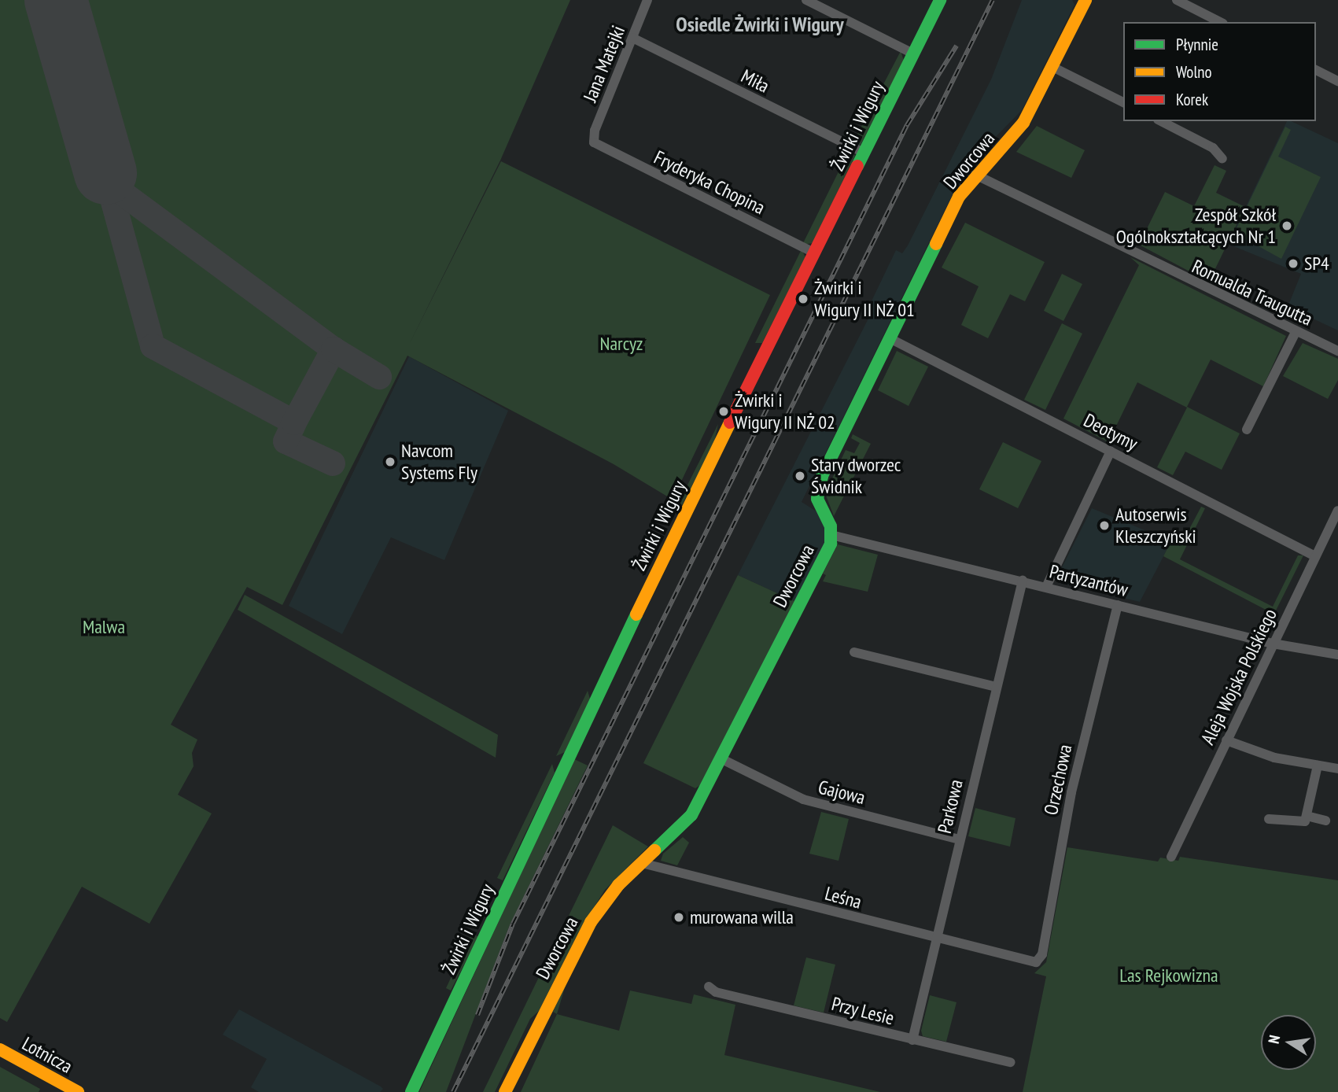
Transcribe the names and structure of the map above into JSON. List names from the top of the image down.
{
  "streets": {
    "main road": ["Żwirki i Wigury", "Dworcowa", "Lotnicza"],
    "street": [
      "Jana Matejki",
      "Miła",
      "Fryderyka Chopina",
      "Romualda Traugutta",
      "Deotymy",
      "Partyzantów",
      "Aleja Wojska Polskiego",
      "Orzechowa",
      "Gajowa",
      "Parkowa",
      "Leśna",
      "Przy Lesie"
    ]
  },
  "crossings": [
    ["Jana Matejki", "Miła"],
    ["Jana Matejki", "Fryderyka Chopina"],
    ["Miła", "Żwirki i Wigury"],
    ["Żwirki i Wigury", "Fryderyka Chopina"],
    ["Dworcowa", "Romualda Traugutta"],
    ["Dworcowa", "Deotymy"],
    ["Dworcowa", "Partyzantów"],
    ["Dworcowa", "Gajowa"],
    ["Dworcowa", "Leśna"],
    ["Deotymy", "Aleja Wojska Polskiego"],
    ["Partyzantów", "Aleja Wojska Polskiego"],
    ["Partyzantów", "Orzechowa"],
    ["Partyzantów", "Parkowa"],
    ["Orzechowa", "Leśna"],
    ["Gajowa", "Parkowa"],
    ["Parkowa", "Leśna"],
    ["Parkowa", "Przy Lesie"]
  ],
  "districts": ["Osiedle Żwirki i Wigury"],
  "parks": ["Narcyz", "Malwa", "Las Rejkowizna"],
  "places": [
    "Zespół Szkół Ogólnokształcących Nr 1",
    "SP4",
    "Żwirki i Wigury II NŻ 01",
    "Żwirki i Wigury II NŻ 02",
    "Navcom Systems Fly",
    "Stary dworzec Świdnik",
    "Autoserwis Kleszczyński",
    "murowana willa"
  ],
  "legend": ["Płynnie", "Wolno", "Korek"],
  "north": "left"
}
